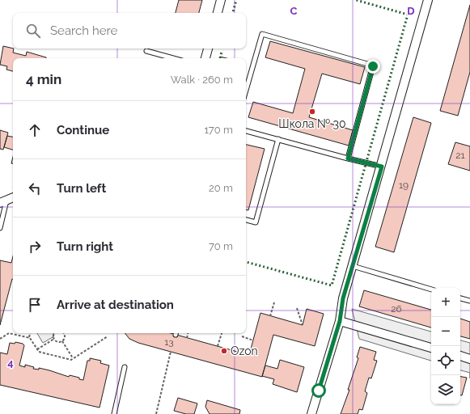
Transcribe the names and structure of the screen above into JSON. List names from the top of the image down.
{
  "places": ["Школа № 30", "Ozon"],
  "house_numbers": [
    "21",
    "19",
    "26",
    "13"
  ],
  "page": {
    "search": "Search here",
    "heading": ["4 min", "Walk · 260 m"],
    "list": [
      ["Continue", "170 m"],
      ["Turn left", "20 m"],
      ["Turn right", "70 m"],
      "Arrive at destination"
    ],
    "map_buttons": ["+", "−"]
  },
  "grid": {
    "columns": ["C", "D"],
    "rows": ["4"]
  }
}
